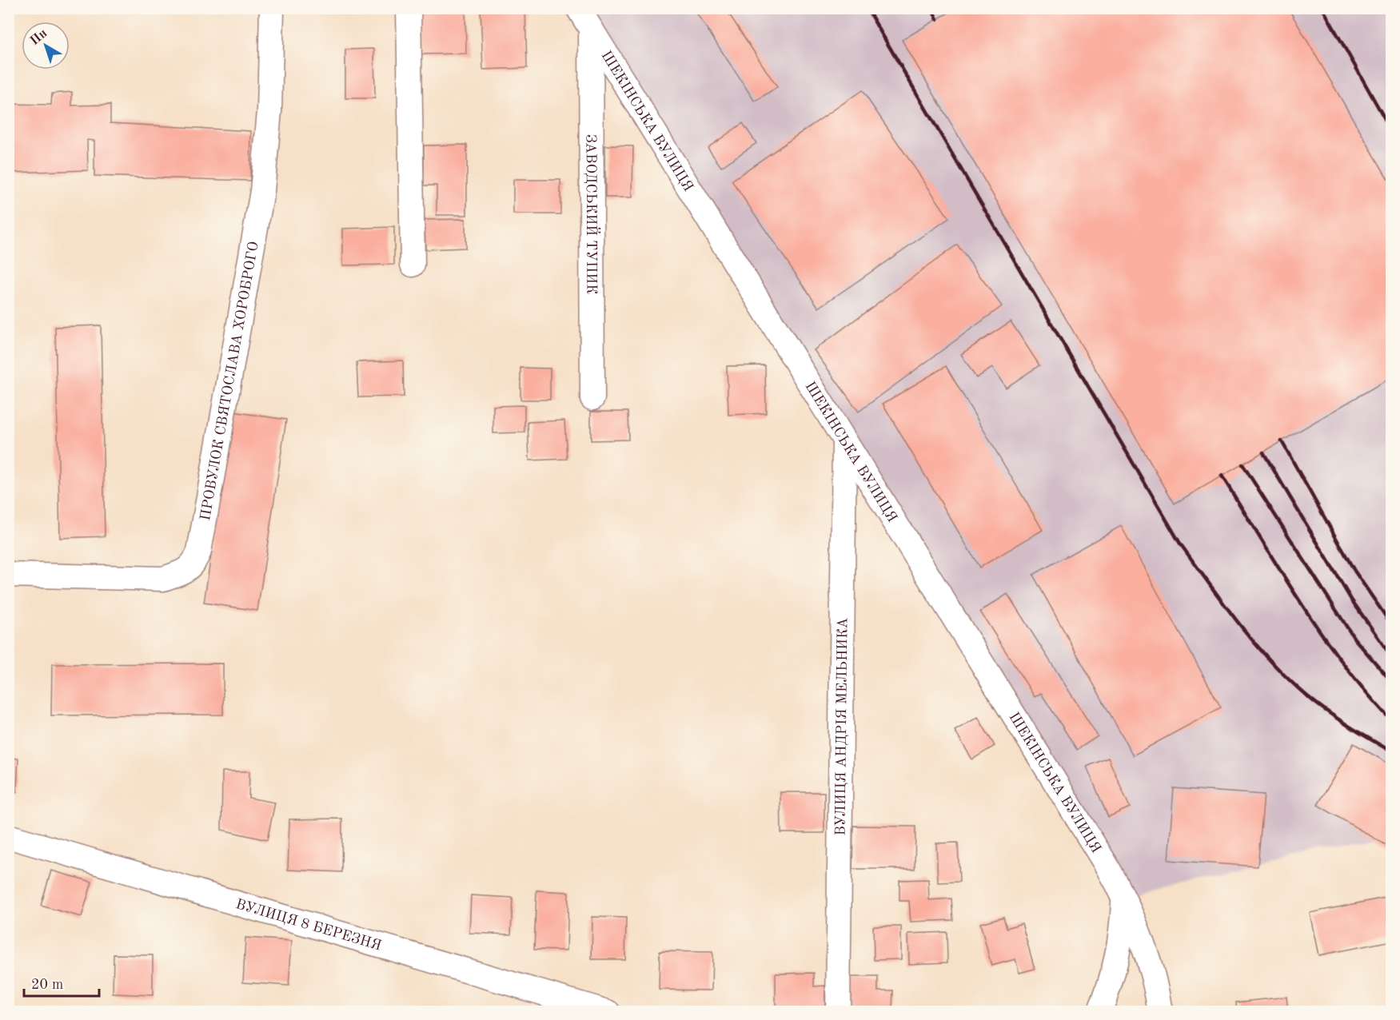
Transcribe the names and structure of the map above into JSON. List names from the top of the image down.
{
  "streets": {
    "street": [
      "ШЕКІНСЬКА ВУЛИЦЯ",
      "ЗАВОДСЬКИЙ ТУПИК",
      "ПРОВУЛОК СВЯТОСЛАВА ХОРОБРОГО",
      "ВУЛИЦЯ АНДРІЯ МЕЛЬНИКА",
      "ВУЛИЦЯ 8 БЕРЕЗНЯ"
    ]
  },
  "crossings": [
    ["ШЕКІНСЬКА ВУЛИЦЯ", "ЗАВОДСЬКИЙ ТУПИК"],
    ["ШЕКІНСЬКА ВУЛИЦЯ", "ВУЛИЦЯ АНДРІЯ МЕЛЬНИКА"]
  ],
  "scale_bar": "20 m",
  "north": "top left"
}
